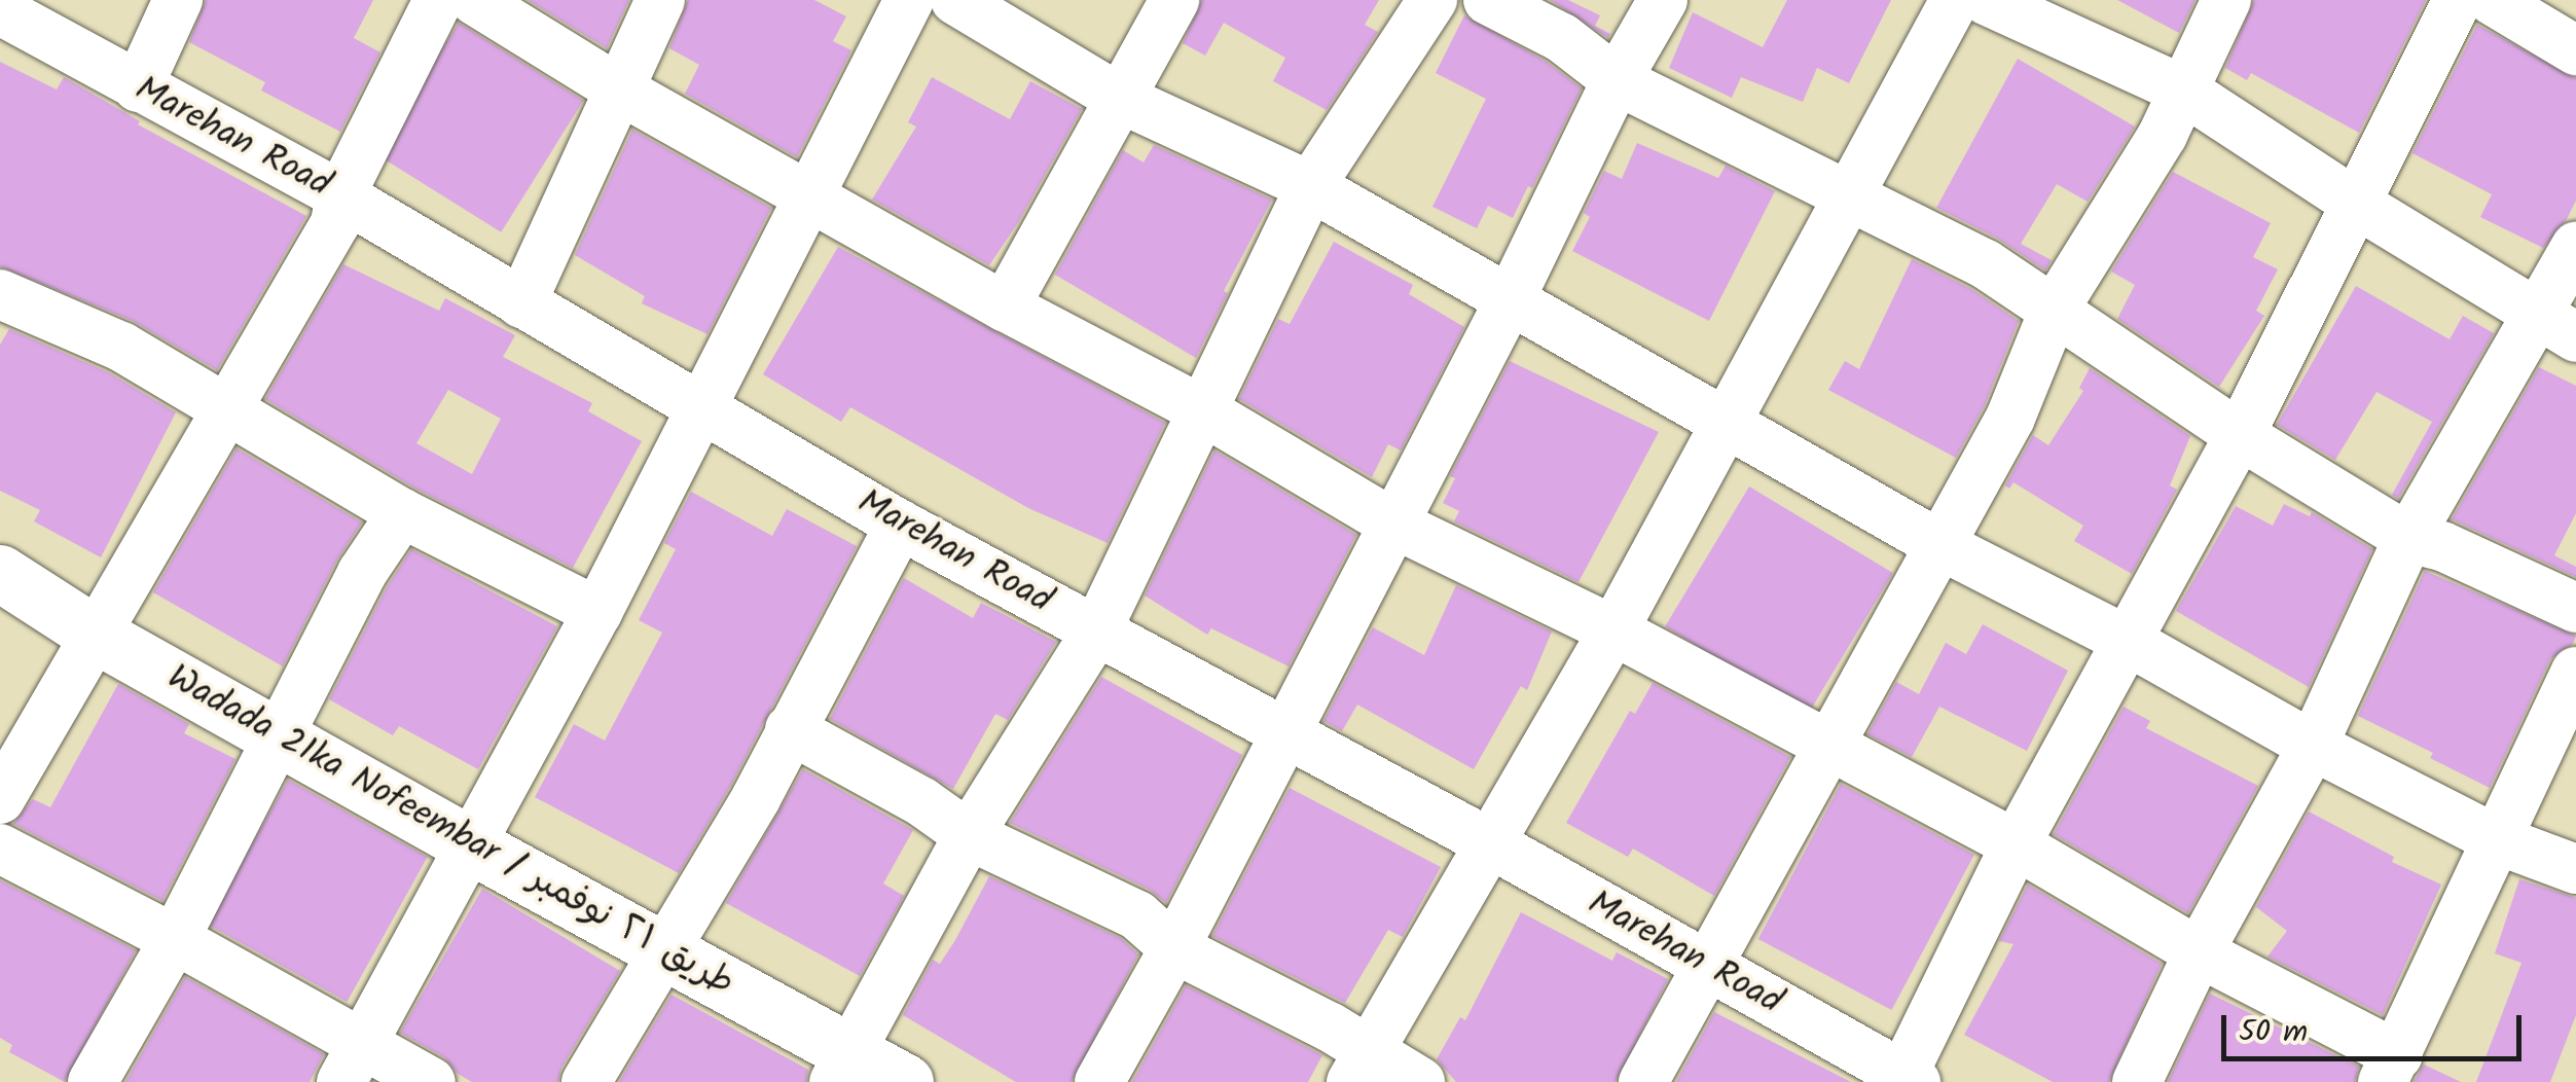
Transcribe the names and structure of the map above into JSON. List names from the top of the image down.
{
  "streets": {
    "street": ["Marehan Road", "Wadada 21ka Nofeembar / طريق ٢١ نوفمبر"]
  },
  "scale_bar": "50 m"
}
